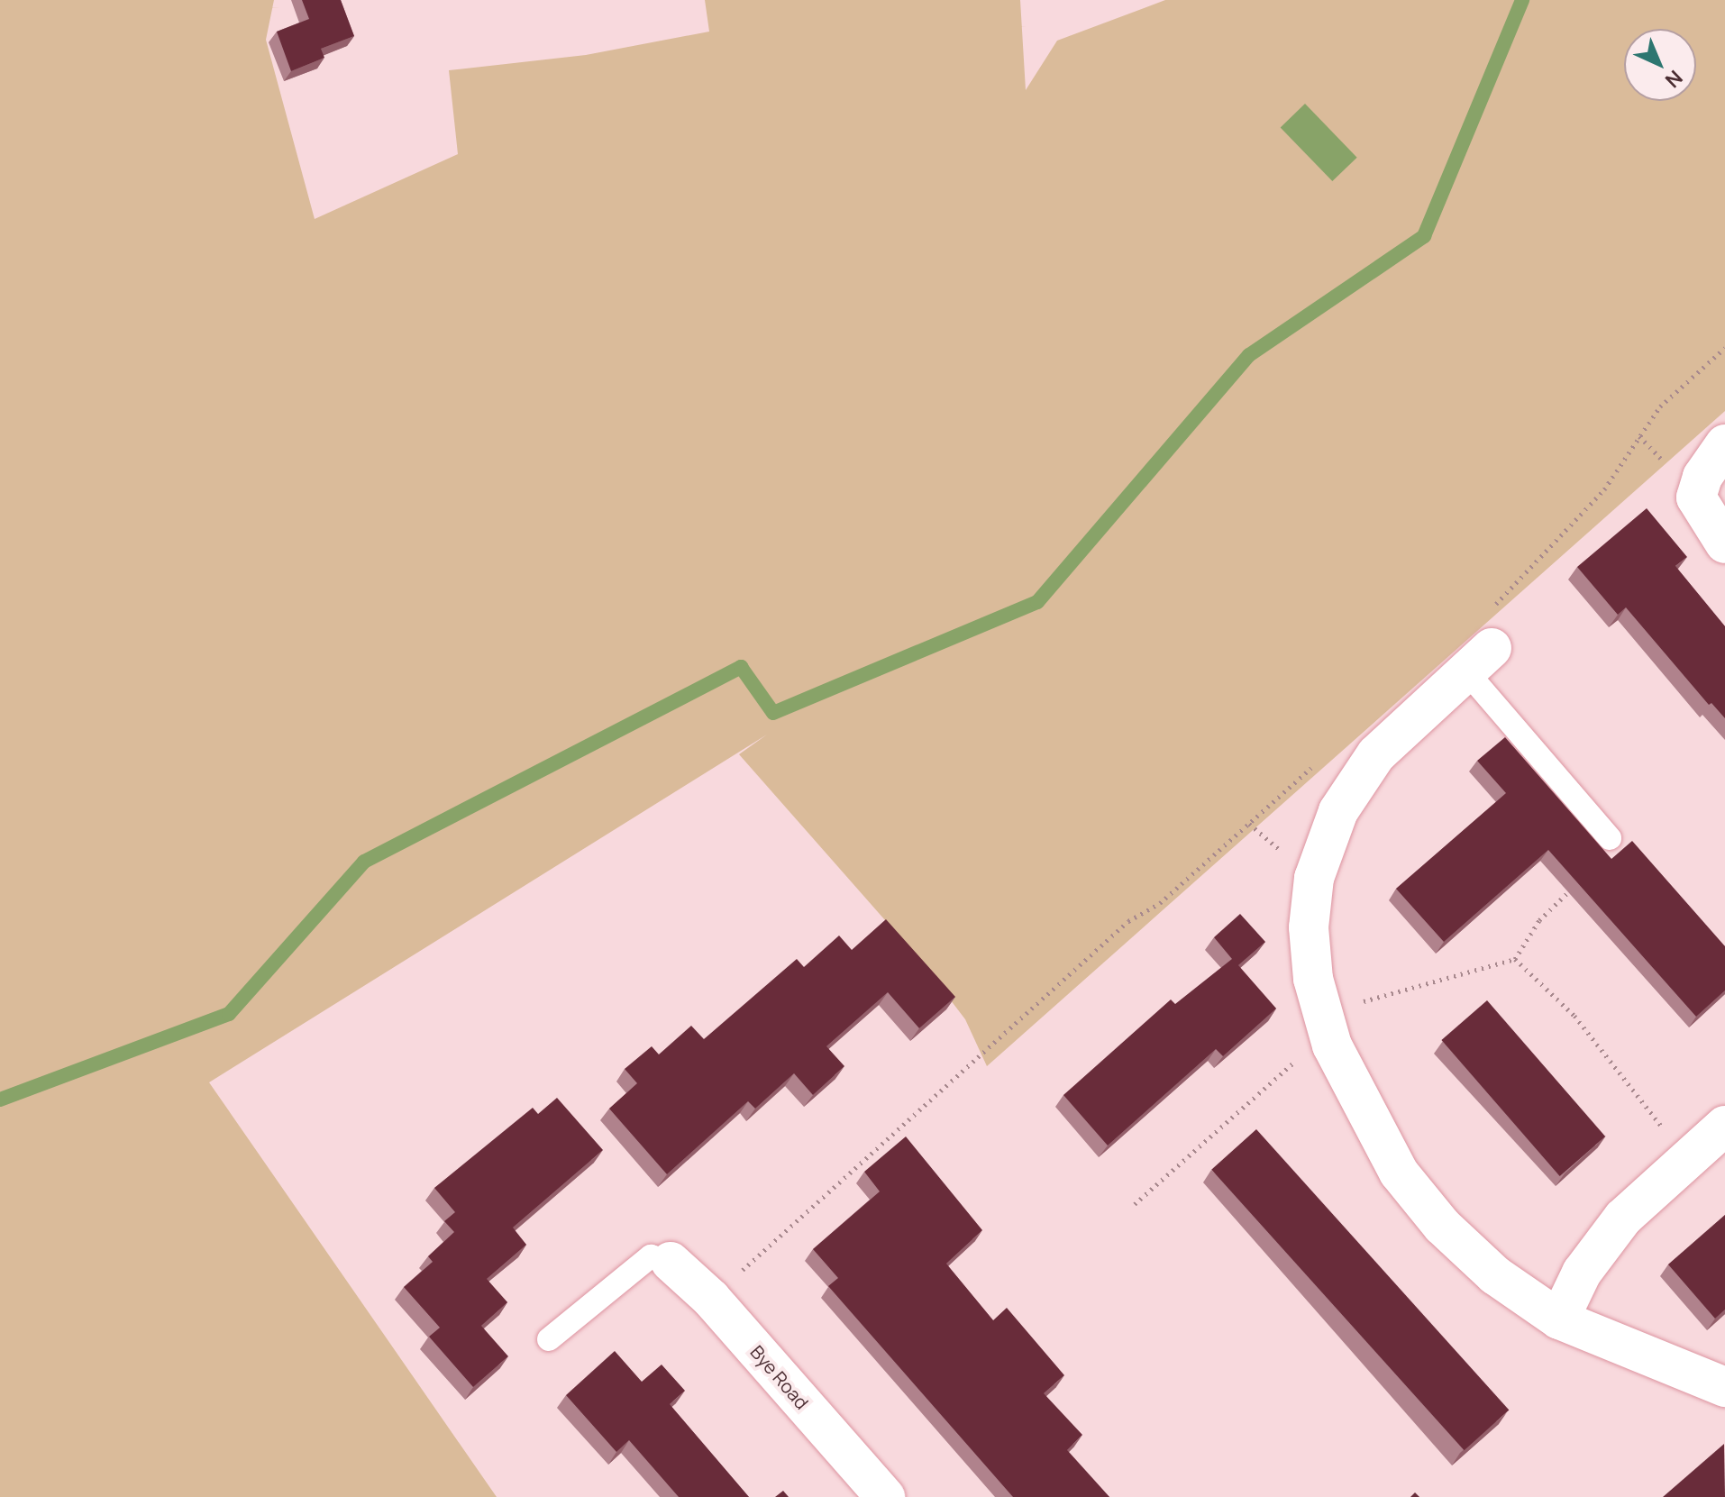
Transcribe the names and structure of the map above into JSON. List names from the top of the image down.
{
  "streets": {
    "street": ["Bye Road"]
  },
  "north": "bottom right"
}
